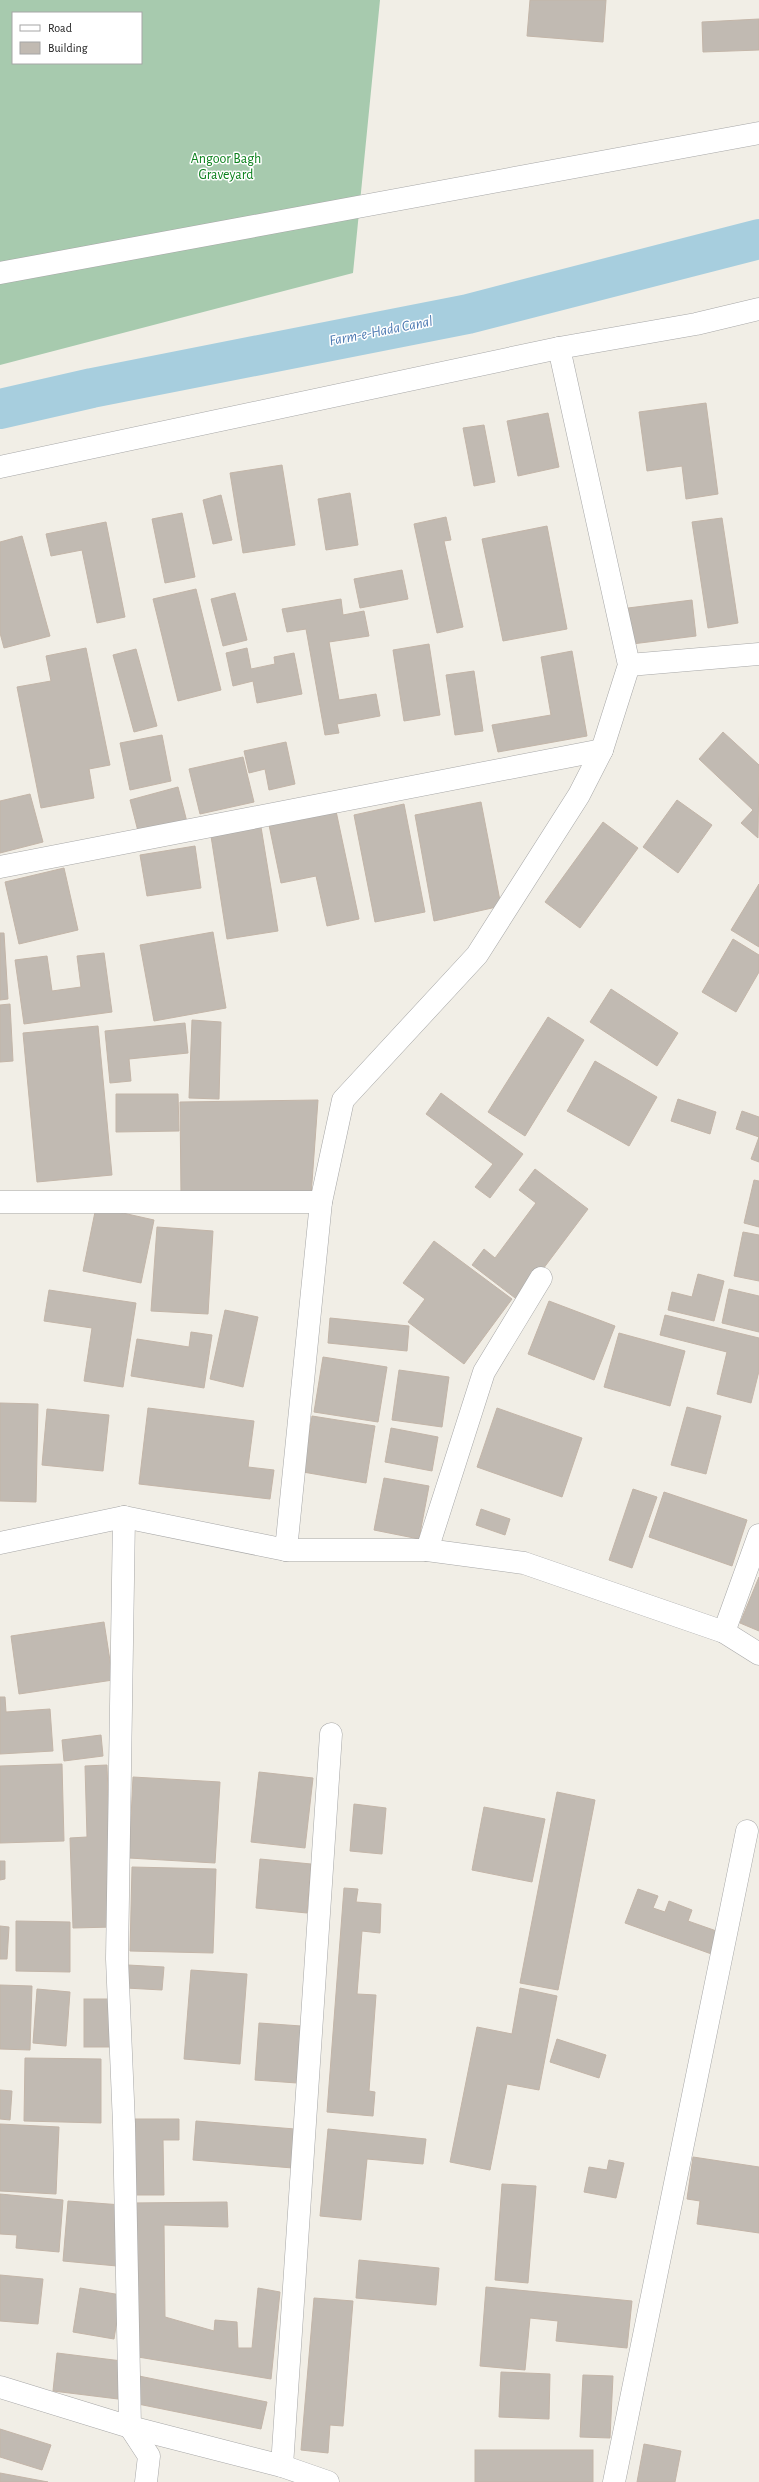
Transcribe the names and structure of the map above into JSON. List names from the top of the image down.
{
  "water": ["Farm-e-Hada Canal"],
  "parks": ["Angoor Bagh Graveyard"],
  "legend": ["Road", "Building"]
}
